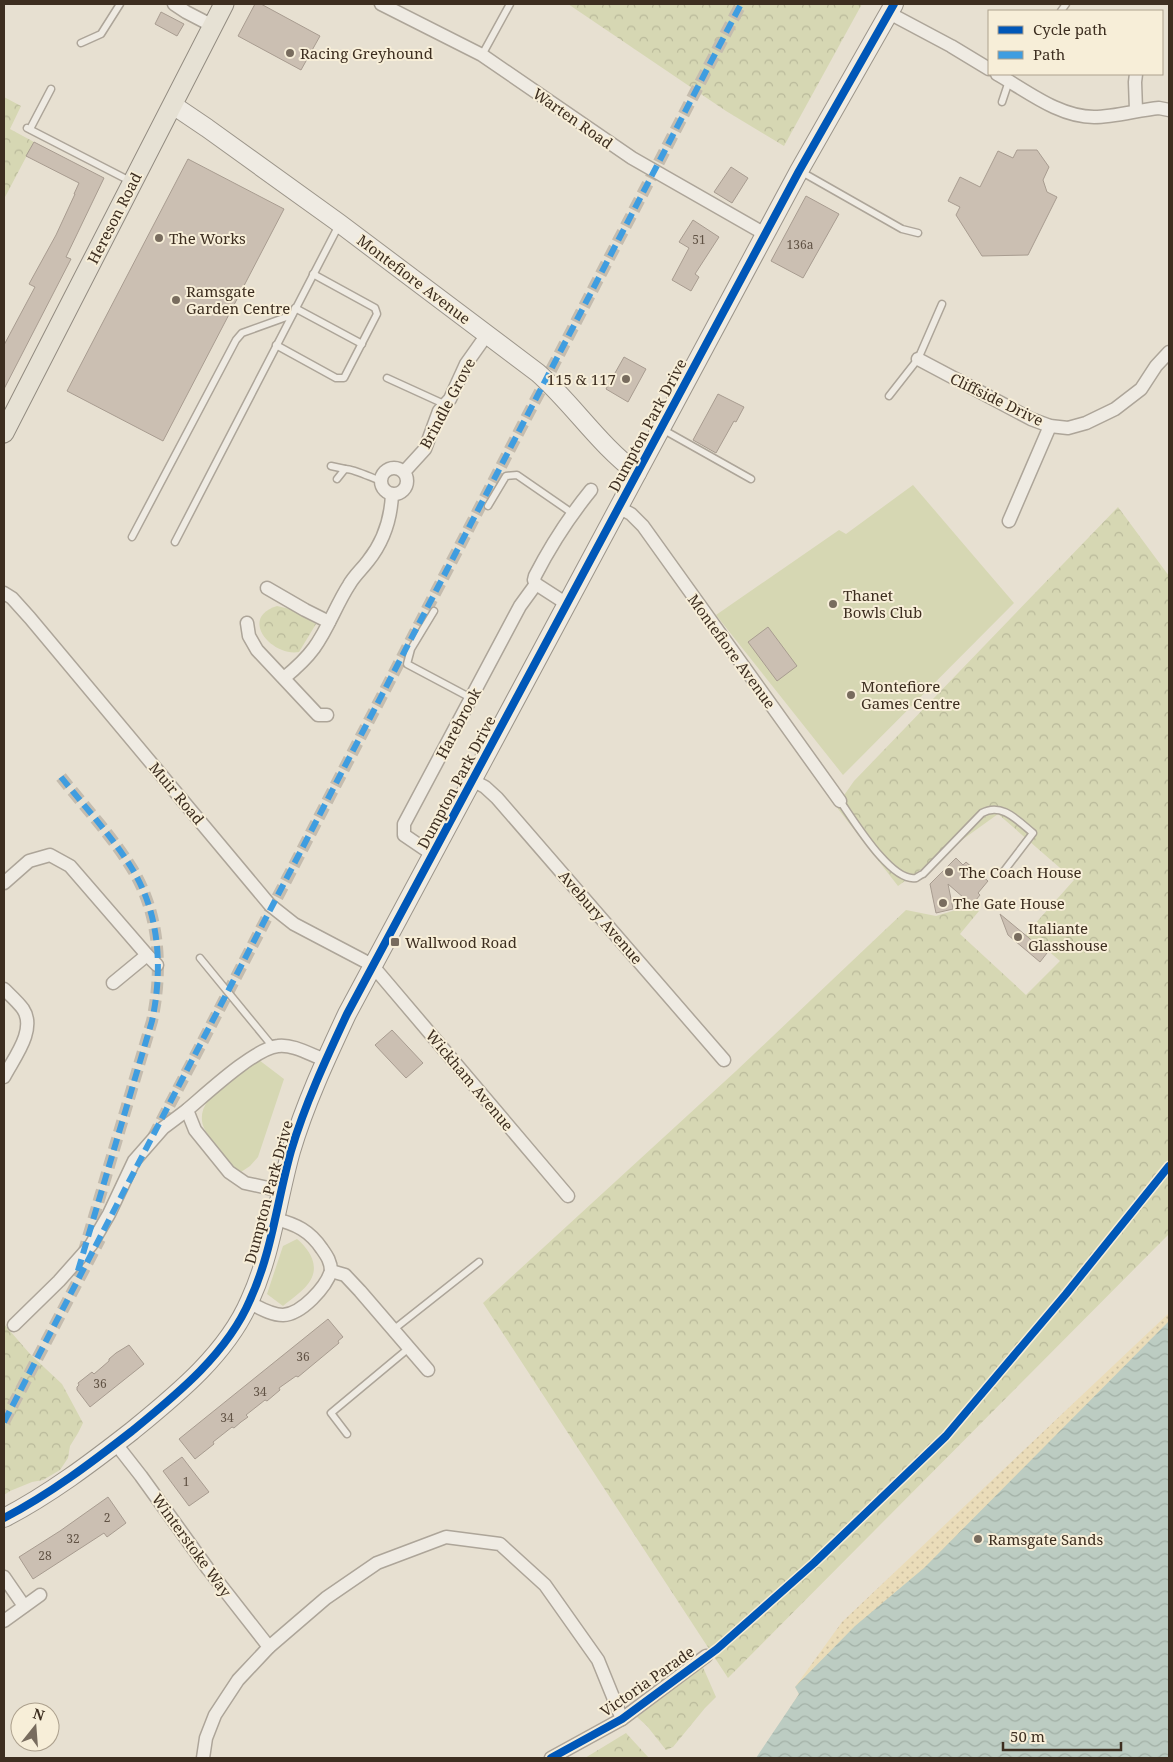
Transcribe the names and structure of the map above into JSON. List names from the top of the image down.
{
  "streets": {
    "main road": ["Hereson Road"],
    "street": [
      "Warten Road",
      "Montefiore Avenue",
      "Cliffside Drive",
      "Brindle Grove",
      "Dumpton Park Drive",
      "Harebrook",
      "Muir Road",
      "Avebury Avenue",
      "Wickham Avenue",
      "Winterstoke Way",
      "Victoria Parade"
    ]
  },
  "crossings": [
    ["Warten Road", "Dumpton Park Drive"],
    ["Hereson Road", "Montefiore Avenue"],
    ["Montefiore Avenue", "Brindle Grove"],
    ["Montefiore Avenue", "Dumpton Park Drive"],
    ["Dumpton Park Drive", "Harebrook"],
    ["Dumpton Park Drive", "Muir Road"],
    ["Dumpton Park Drive", "Avebury Avenue"],
    ["Dumpton Park Drive", "Wickham Avenue"],
    ["Dumpton Park Drive", "Winterstoke Way"],
    ["Muir Road", "Wickham Avenue"]
  ],
  "places": {
    "other": [
      "Racing Greyhound",
      "The Works",
      "Ramsgate Garden Centre",
      "115 & 117",
      "Thanet Bowls Club",
      "Montefiore Games Centre",
      "The Coach House",
      "The Gate House",
      "Italiante Glasshouse",
      "Ramsgate Sands"
    ],
    "transit": ["Wallwood Road"]
  },
  "house_numbers": [
    "51",
    "136a",
    "36",
    "36",
    "34",
    "34",
    "1",
    "2",
    "32",
    "28"
  ],
  "legend": ["Cycle path", "Path"],
  "scale_bar": "50 m",
  "north": "top"
}
